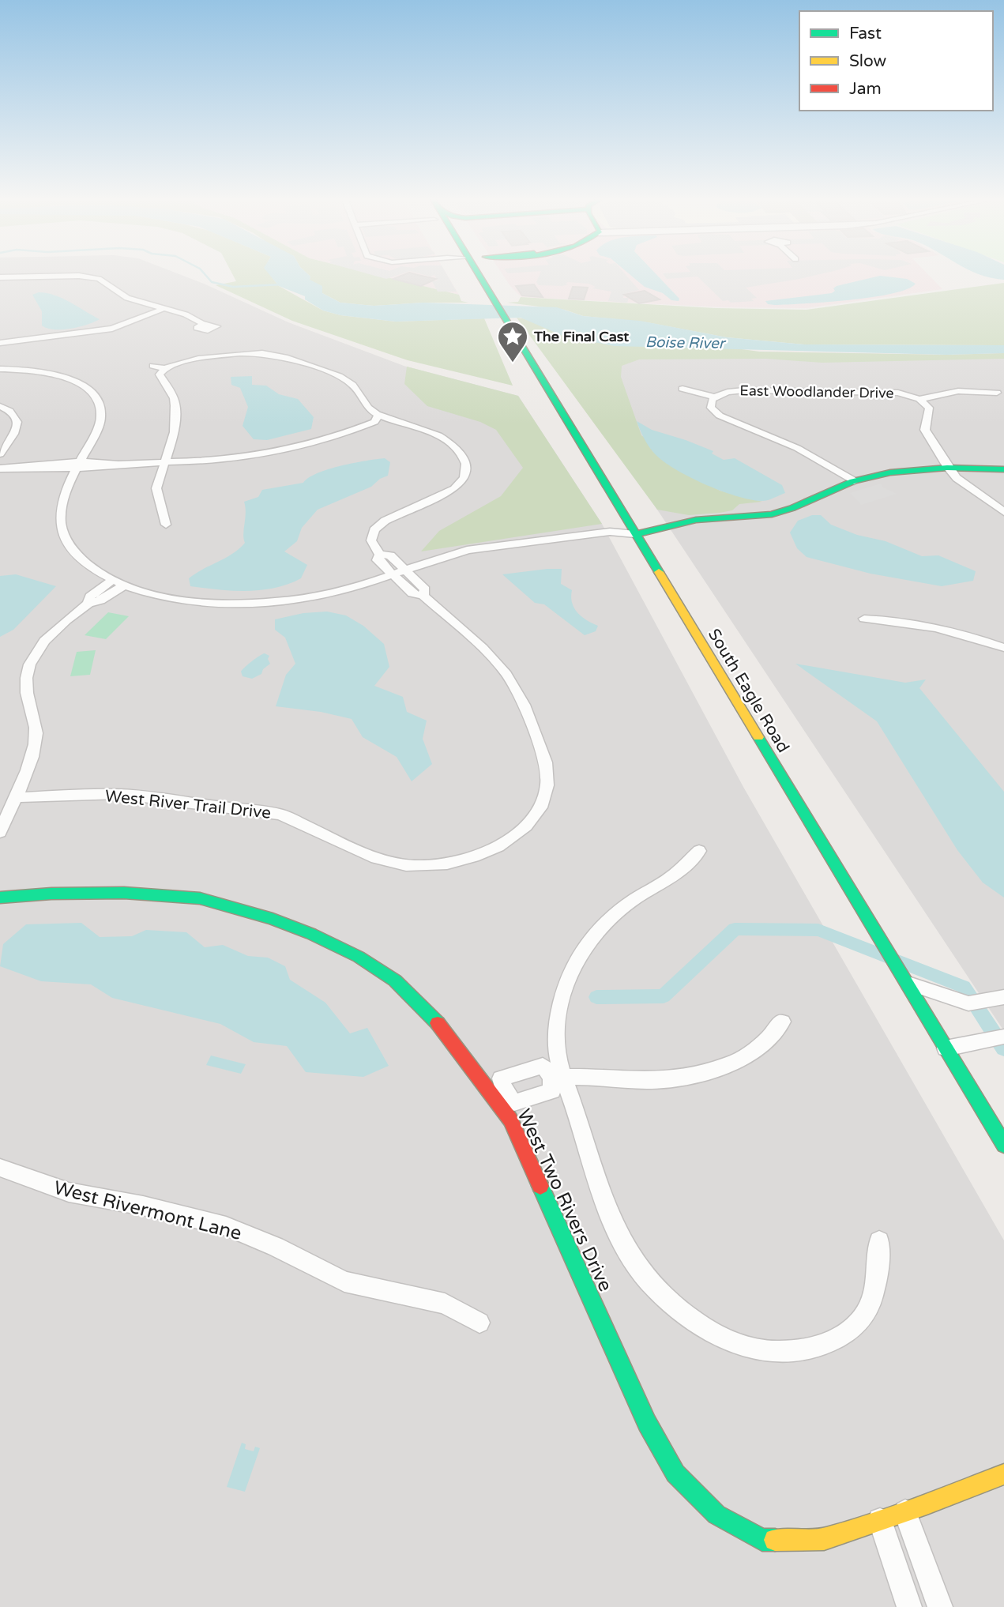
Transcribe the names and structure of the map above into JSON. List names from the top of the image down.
{
  "streets": {
    "main road": ["South Eagle Road", "West Two Rivers Drive"],
    "street": ["East Woodlander Drive", "West River Trail Drive", "West Rivermont Lane"]
  },
  "water": ["Boise River"],
  "places": {
    "place": ["The Final Cast"]
  },
  "legend": ["Fast", "Slow", "Jam"]
}
